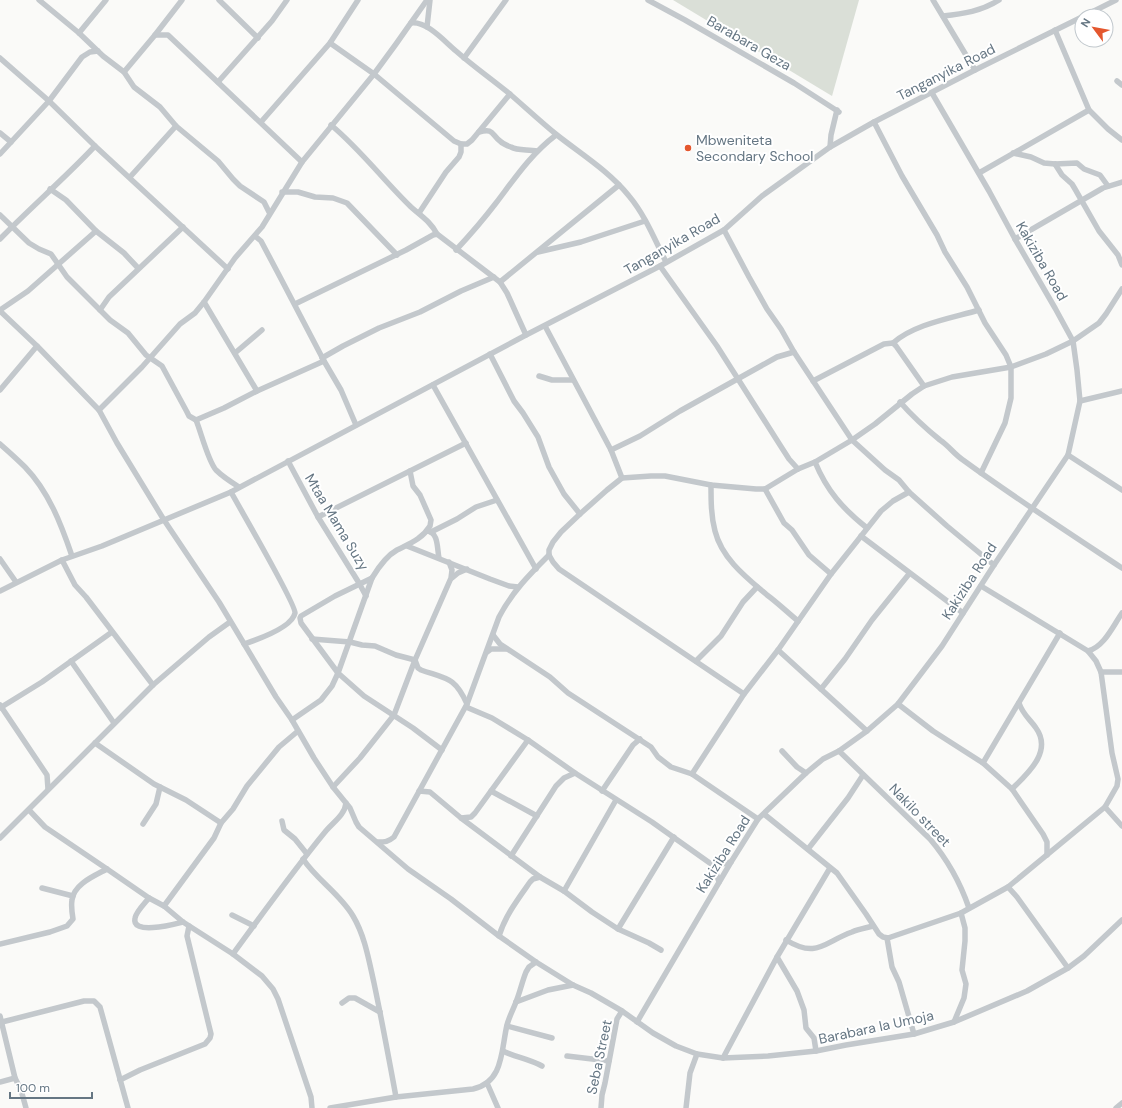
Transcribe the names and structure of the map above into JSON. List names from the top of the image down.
{
  "streets": {
    "street": [
      "Barabara Geza",
      "Tanganyika Road",
      "Kakiziba Road",
      "Mtaa Mama Suzy",
      "Nakilo street",
      "Barabara la Umoja",
      "Seba Street"
    ]
  },
  "crossings": [
    ["Barabara Geza", "Tanganyika Road"],
    ["Tanganyika Road", "Kakiziba Road"],
    ["Tanganyika Road", "Mtaa Mama Suzy"],
    ["Tanganyika Road", "Barabara la Umoja"],
    ["Kakiziba Road", "Nakilo street"],
    ["Kakiziba Road", "Barabara la Umoja"],
    ["Barabara la Umoja", "Seba Street"]
  ],
  "places": ["Mbweniteta Secondary School"],
  "scale_bar": "100 m",
  "north": "top left"
}
